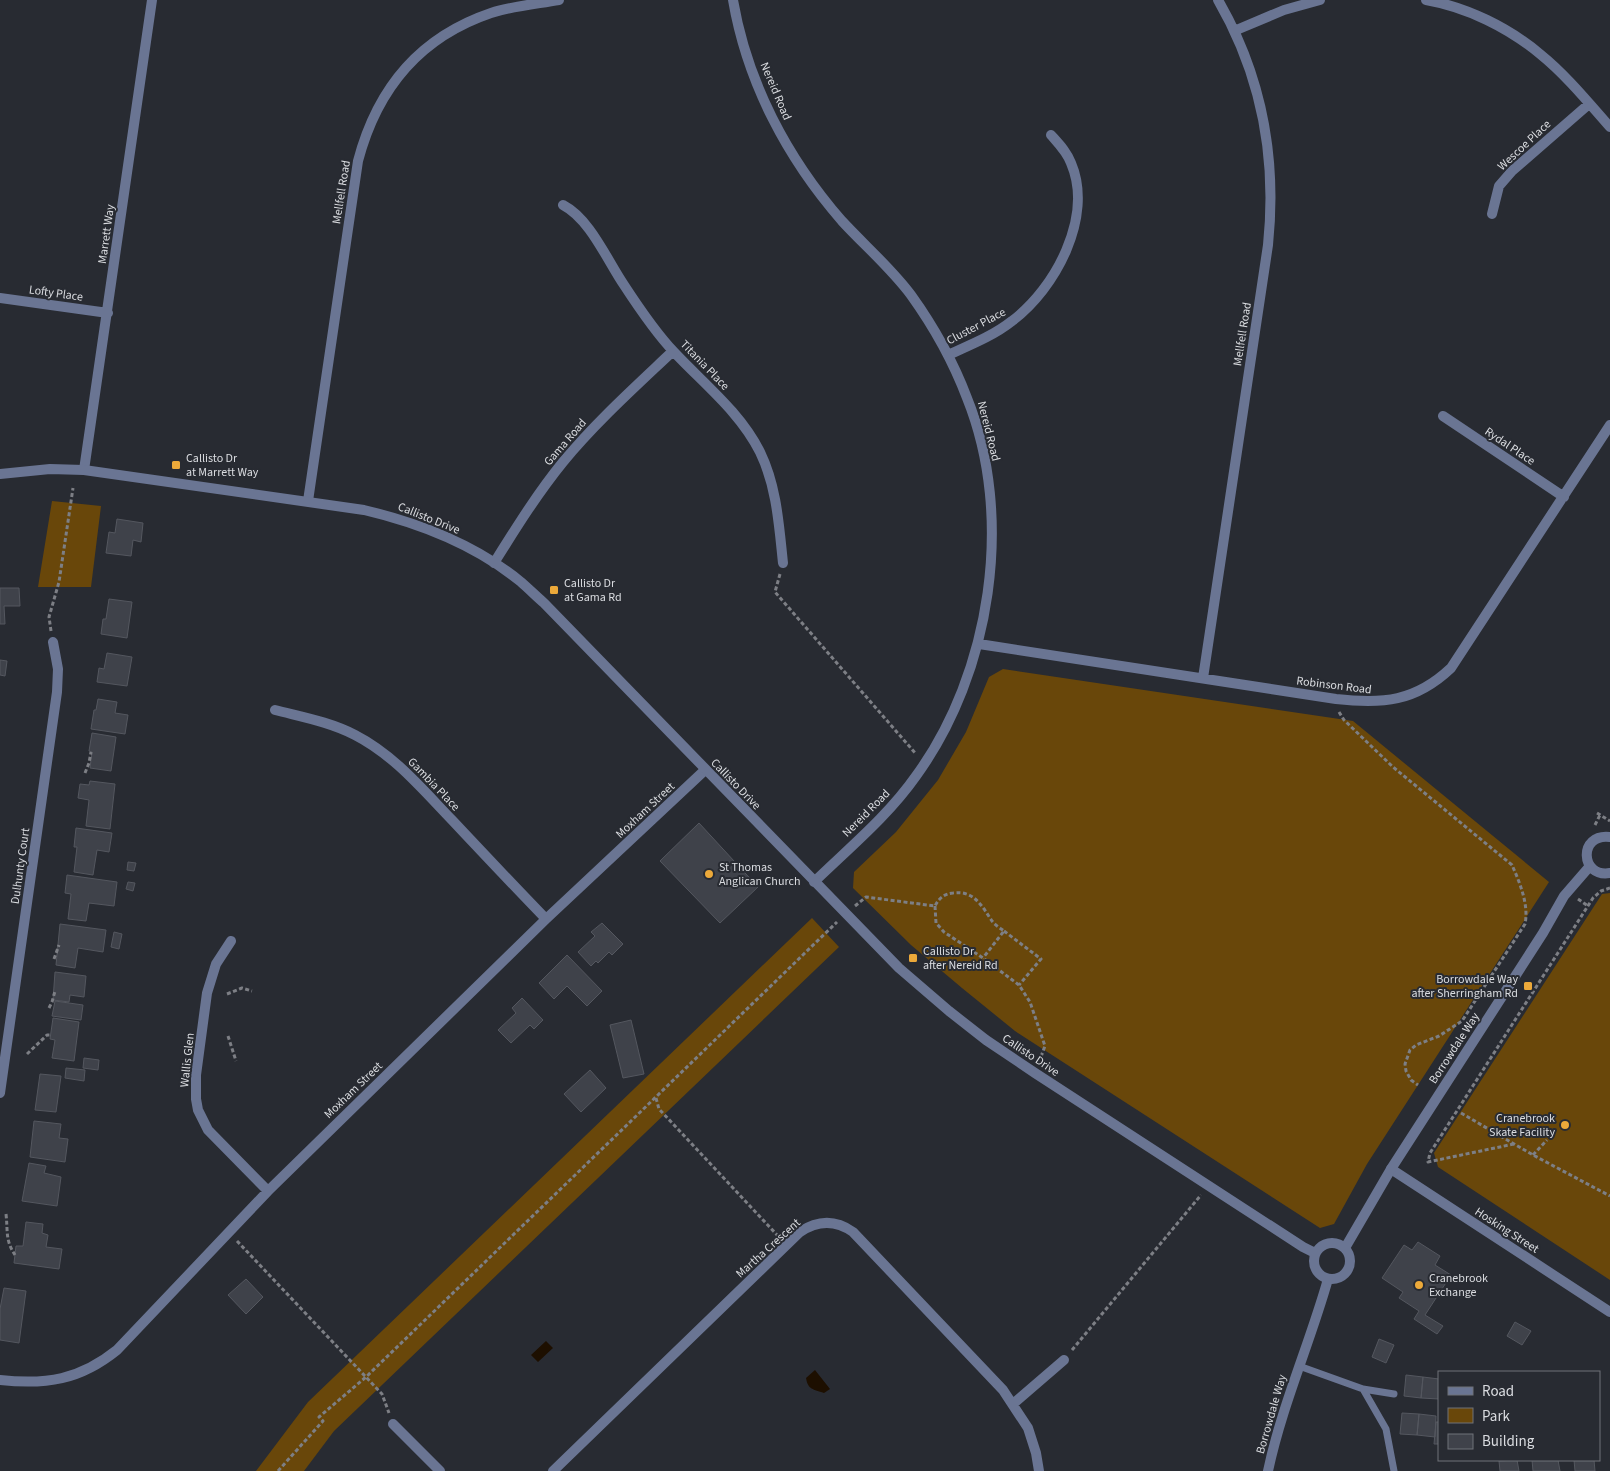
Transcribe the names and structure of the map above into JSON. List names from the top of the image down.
{
  "streets": {
    "street": [
      "Nereid Road",
      "Wescoe Place",
      "Mellfell Road",
      "Marrett Way",
      "Lofty Place",
      "Cluster Place",
      "Titania Place",
      "Gama Road",
      "Rydal Place",
      "Callisto Drive",
      "Robinson Road",
      "Gambia Place",
      "Moxham Street",
      "Dulhunty Court",
      "Borrowdale Way",
      "Wallis Glen",
      "Hosking Street",
      "Martha Crescent"
    ]
  },
  "crossings": [
    ["Nereid Road", "Cluster Place"],
    ["Nereid Road", "Callisto Drive"],
    ["Nereid Road", "Robinson Road"],
    ["Mellfell Road", "Callisto Drive"],
    ["Mellfell Road", "Robinson Road"],
    ["Marrett Way", "Lofty Place"],
    ["Marrett Way", "Callisto Drive"],
    ["Titania Place", "Gama Road"],
    ["Gama Road", "Callisto Drive"],
    ["Rydal Place", "Robinson Road"],
    ["Callisto Drive", "Moxham Street"],
    ["Callisto Drive", "Borrowdale Way"],
    ["Gambia Place", "Moxham Street"],
    ["Moxham Street", "Wallis Glen"],
    ["Borrowdale Way", "Hosking Street"]
  ],
  "places": {
    "transit": [
      "Callisto Dr at Marrett Way",
      "Callisto Dr at Gama Rd",
      "Callisto Dr after Nereid Rd",
      "Borrowdale Way after Sherringham Rd"
    ],
    "other": ["St Thomas Anglican Church", "Cranebrook Skate Facility", "Cranebrook Exchange"]
  },
  "legend": ["Road", "Park", "Building"]
}
